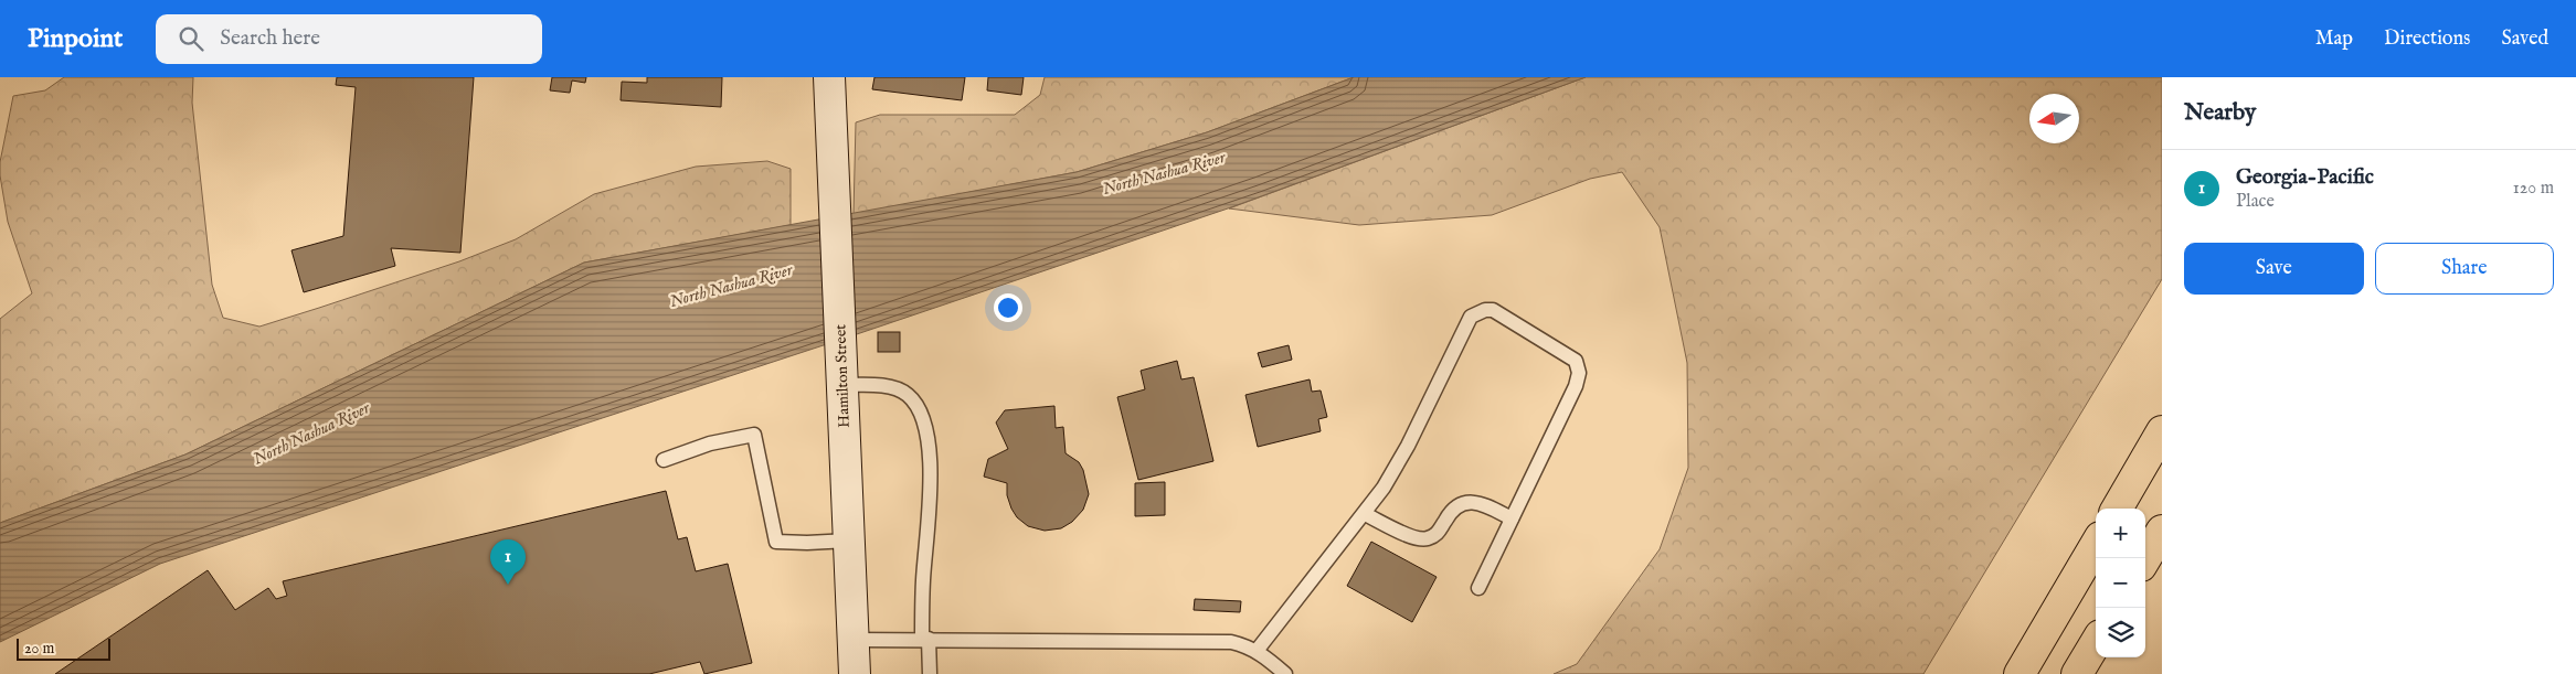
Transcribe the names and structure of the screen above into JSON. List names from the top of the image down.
{
  "streets": {
    "main road": ["Hamilton Street"]
  },
  "water": ["North Nashua River"],
  "scale_bar": "20 m",
  "north": "left",
  "page": {
    "header": "Pinpoint",
    "search": "Search here",
    "nav": ["Map", "Directions", "Saved"],
    "heading": "Nearby",
    "list": [
      {
        "mark": "1",
        "name": "Georgia-Pacific",
        "note": "Place",
        "value": "120 m"
      }
    ],
    "buttons": ["Save", "Share"],
    "map_buttons": ["+", "−"],
    "pins": "1",
    "scale": "20 m"
  }
}
